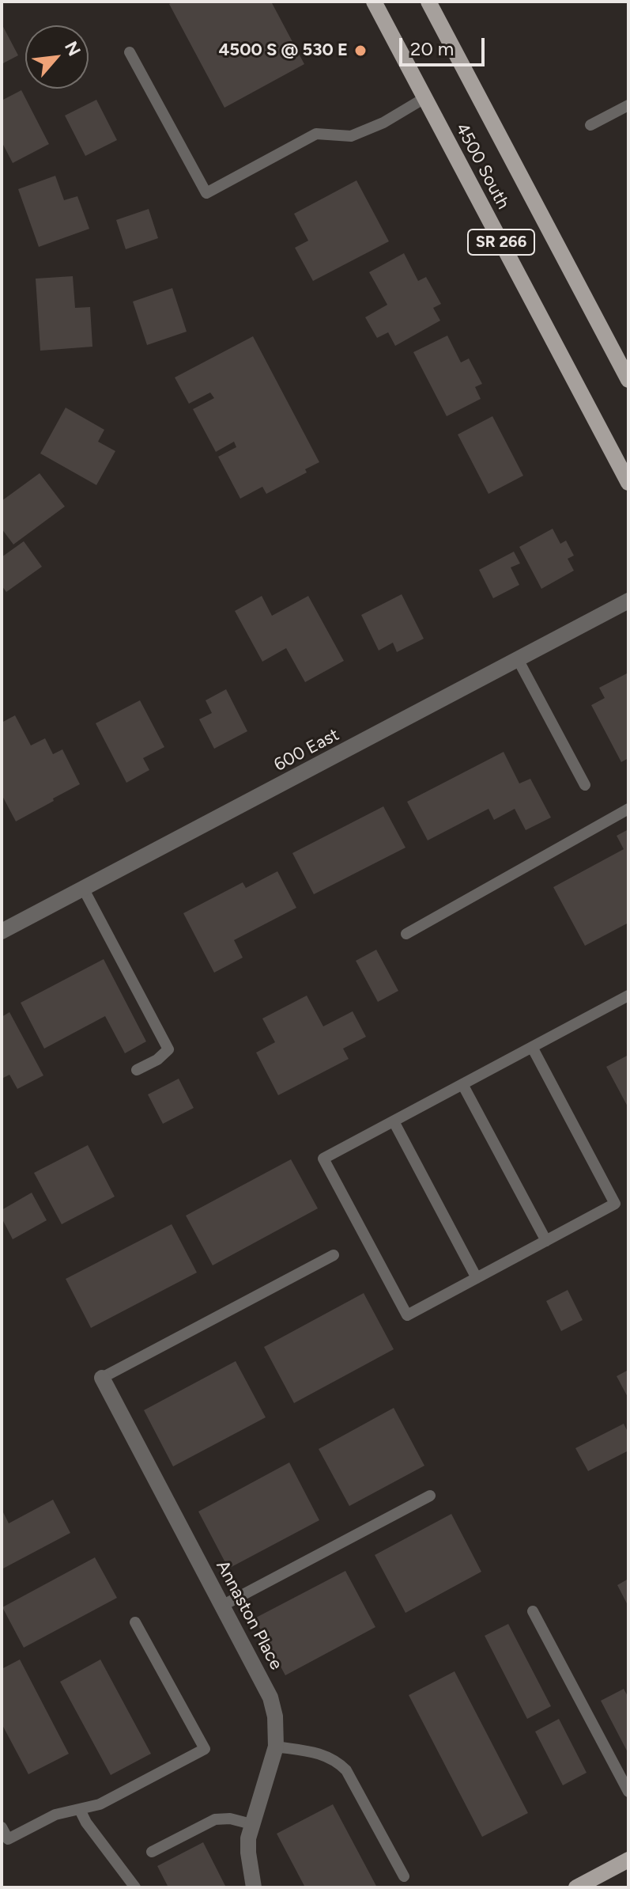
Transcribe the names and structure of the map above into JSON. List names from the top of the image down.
{
  "streets": {
    "main road": ["4500 South", "SR 266"],
    "street": ["600 East", "Annaston Place"]
  },
  "places": ["4500 S @ 530 E"],
  "scale_bar": "20 m",
  "north": "top right"
}
